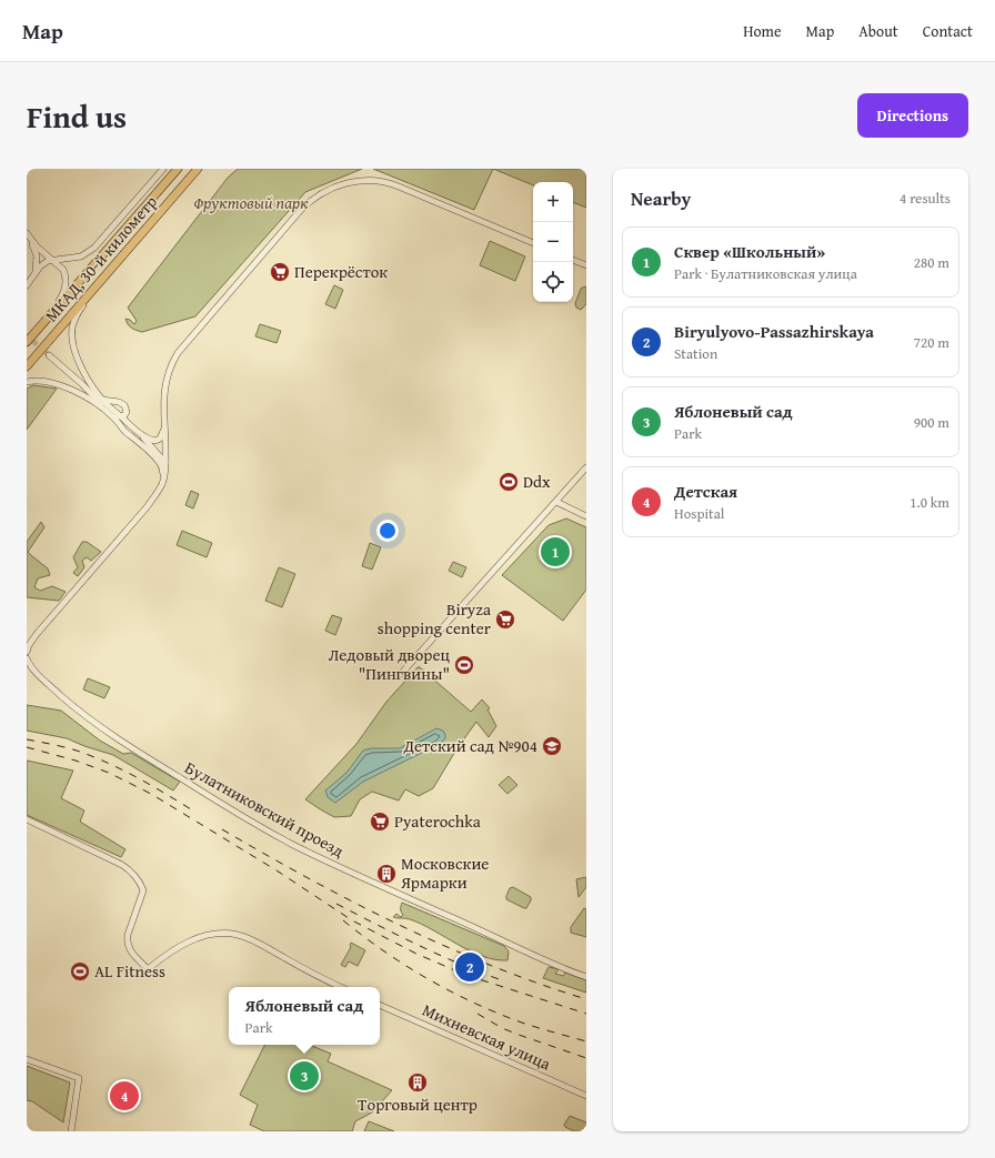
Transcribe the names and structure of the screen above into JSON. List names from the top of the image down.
{
  "streets": {
    "highway": ["МКАД, 30-й километр"],
    "street": ["Булатниковский проезд", "Михневская улица"]
  },
  "parks": ["Фруктовый парк"],
  "places": {
    "supermarket": ["Перекрёсток", "Biryza shopping center", "Pyaterochka"],
    "sports": ["Ddx", "Ледовый дворец \"Пингвины\"", "AL Fitness"],
    "school or university": ["Детский сад №904"],
    "building": ["Московские Ярмарки", "Торговый центр"]
  },
  "page": {
    "header": "Map",
    "nav": [
      "Home",
      "Map",
      "About",
      "Contact"
    ],
    "title": "Find us",
    "buttons": "Directions",
    "heading": ["Nearby", "4 results"],
    "map_buttons": ["+", "−"],
    "list": [
      {
        "mark": "1",
        "name": "Сквер «Школьный»",
        "note": "Park · Булатниковская улица",
        "value": "280 m"
      },
      {
        "mark": "2",
        "name": "Biryulyovo-Passazhirskaya",
        "note": "Station",
        "value": "720 m"
      },
      {
        "mark": "3",
        "name": "Яблоневый сад",
        "note": "Park",
        "value": "900 m"
      },
      {
        "mark": "4",
        "name": "Детская",
        "note": "Hospital",
        "value": "1.0 km"
      }
    ],
    "pins": [
      "1",
      "2",
      "3",
      "4"
    ],
    "popup": ["Яблоневый сад", "Park"]
  }
}
